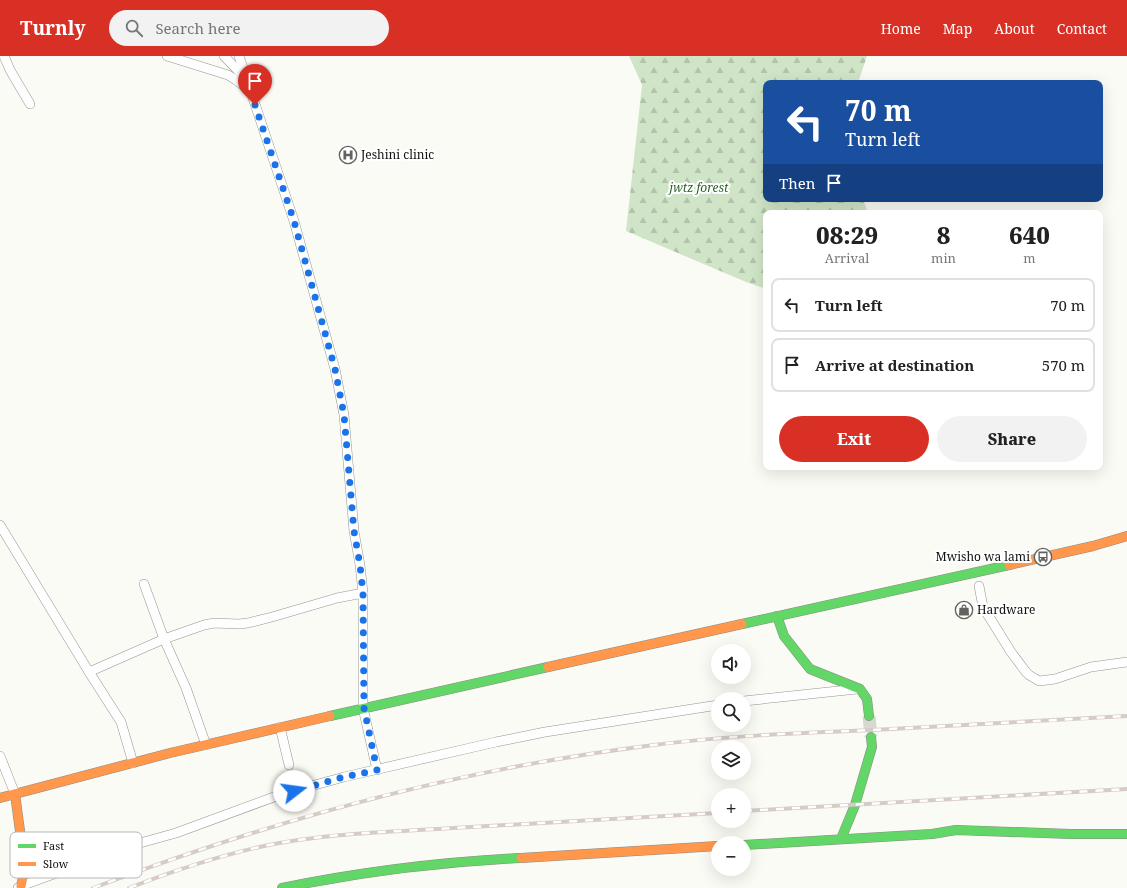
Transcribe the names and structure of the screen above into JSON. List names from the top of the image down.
{
  "parks": ["jwtz forest"],
  "places": {
    "hospital": ["Jeshini clinic"],
    "bus stop": ["Mwisho wa lami"],
    "shop": ["Hardware"]
  },
  "legend": ["Fast", "Slow"],
  "page": {
    "header": "Turnly",
    "search": "Search here",
    "nav": [
      "Home",
      "Map",
      "About",
      "Contact"
    ],
    "turn": ["70 m", "Turn left"],
    "then": "Then",
    "eta": [
      "08:29",
      "Arrival",
      "8",
      "min",
      "640",
      "m"
    ],
    "list": [
      {
        "name": "Turn left",
        "value": "70 m"
      },
      {
        "name": "Arrive at destination",
        "value": "570 m"
      }
    ],
    "buttons": ["Exit", "Share"],
    "map_buttons": ["+", "−"]
  }
}
